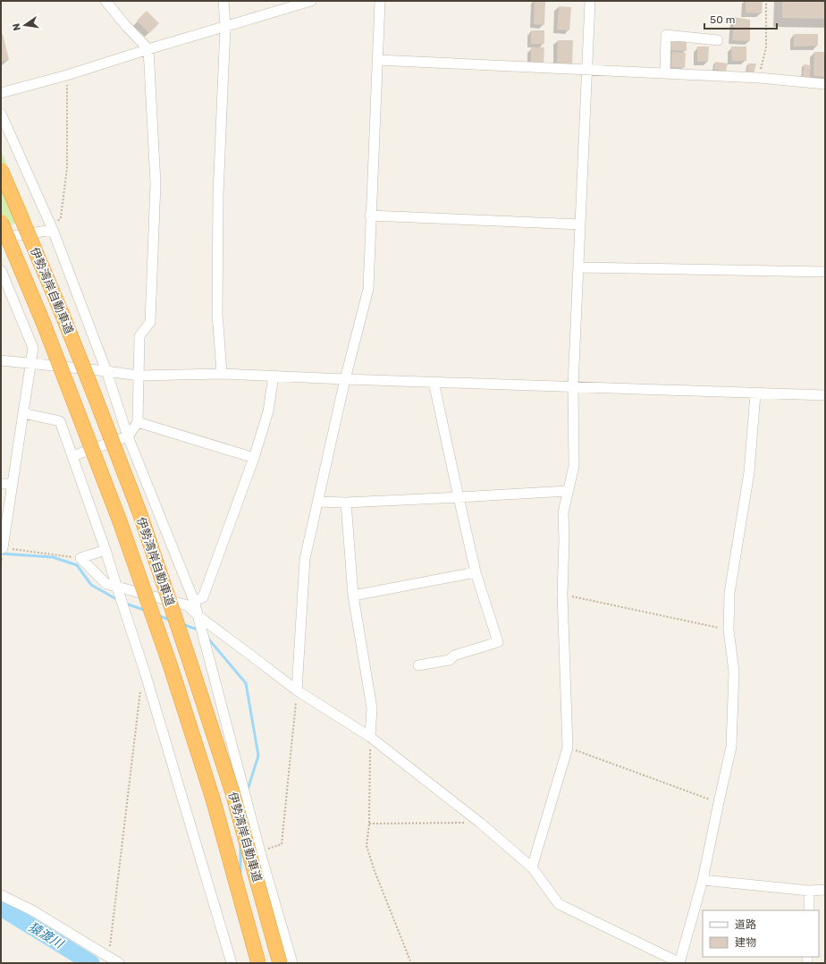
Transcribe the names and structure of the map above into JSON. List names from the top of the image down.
{
  "streets": {
    "highway": ["伊勢湾岸自動車道"]
  },
  "water": ["猿渡川"],
  "legend": ["道路", "建物"],
  "scale_bar": "50 m",
  "north": "left"
}
